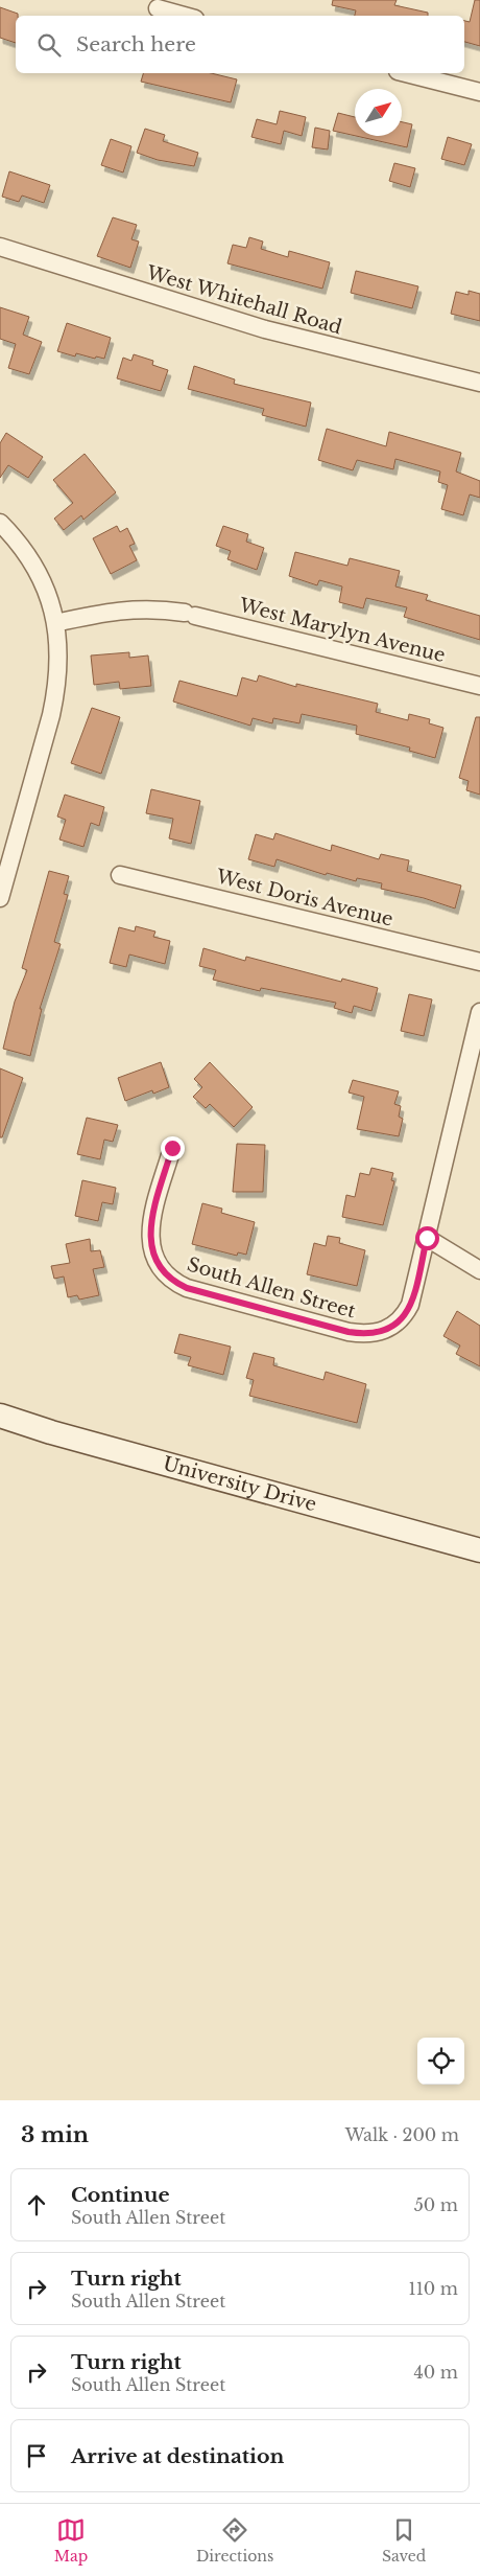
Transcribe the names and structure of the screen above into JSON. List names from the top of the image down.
{
  "streets": {
    "main road": ["University Drive"],
    "street": [
      "West Whitehall Road",
      "West Marylyn Avenue",
      "West Doris Avenue",
      "South Allen Street"
    ]
  },
  "north": "top right",
  "page": {
    "search": "Search here",
    "heading": ["3 min", "Walk · 200 m"],
    "list": [
      ["Continue", "South Allen Street", "50 m"],
      ["Turn right", "South Allen Street", "110 m"],
      ["Turn right", "South Allen Street", "40 m"],
      "Arrive at destination"
    ],
    "nav": ["Map", "Directions", "Saved"]
  }
}
